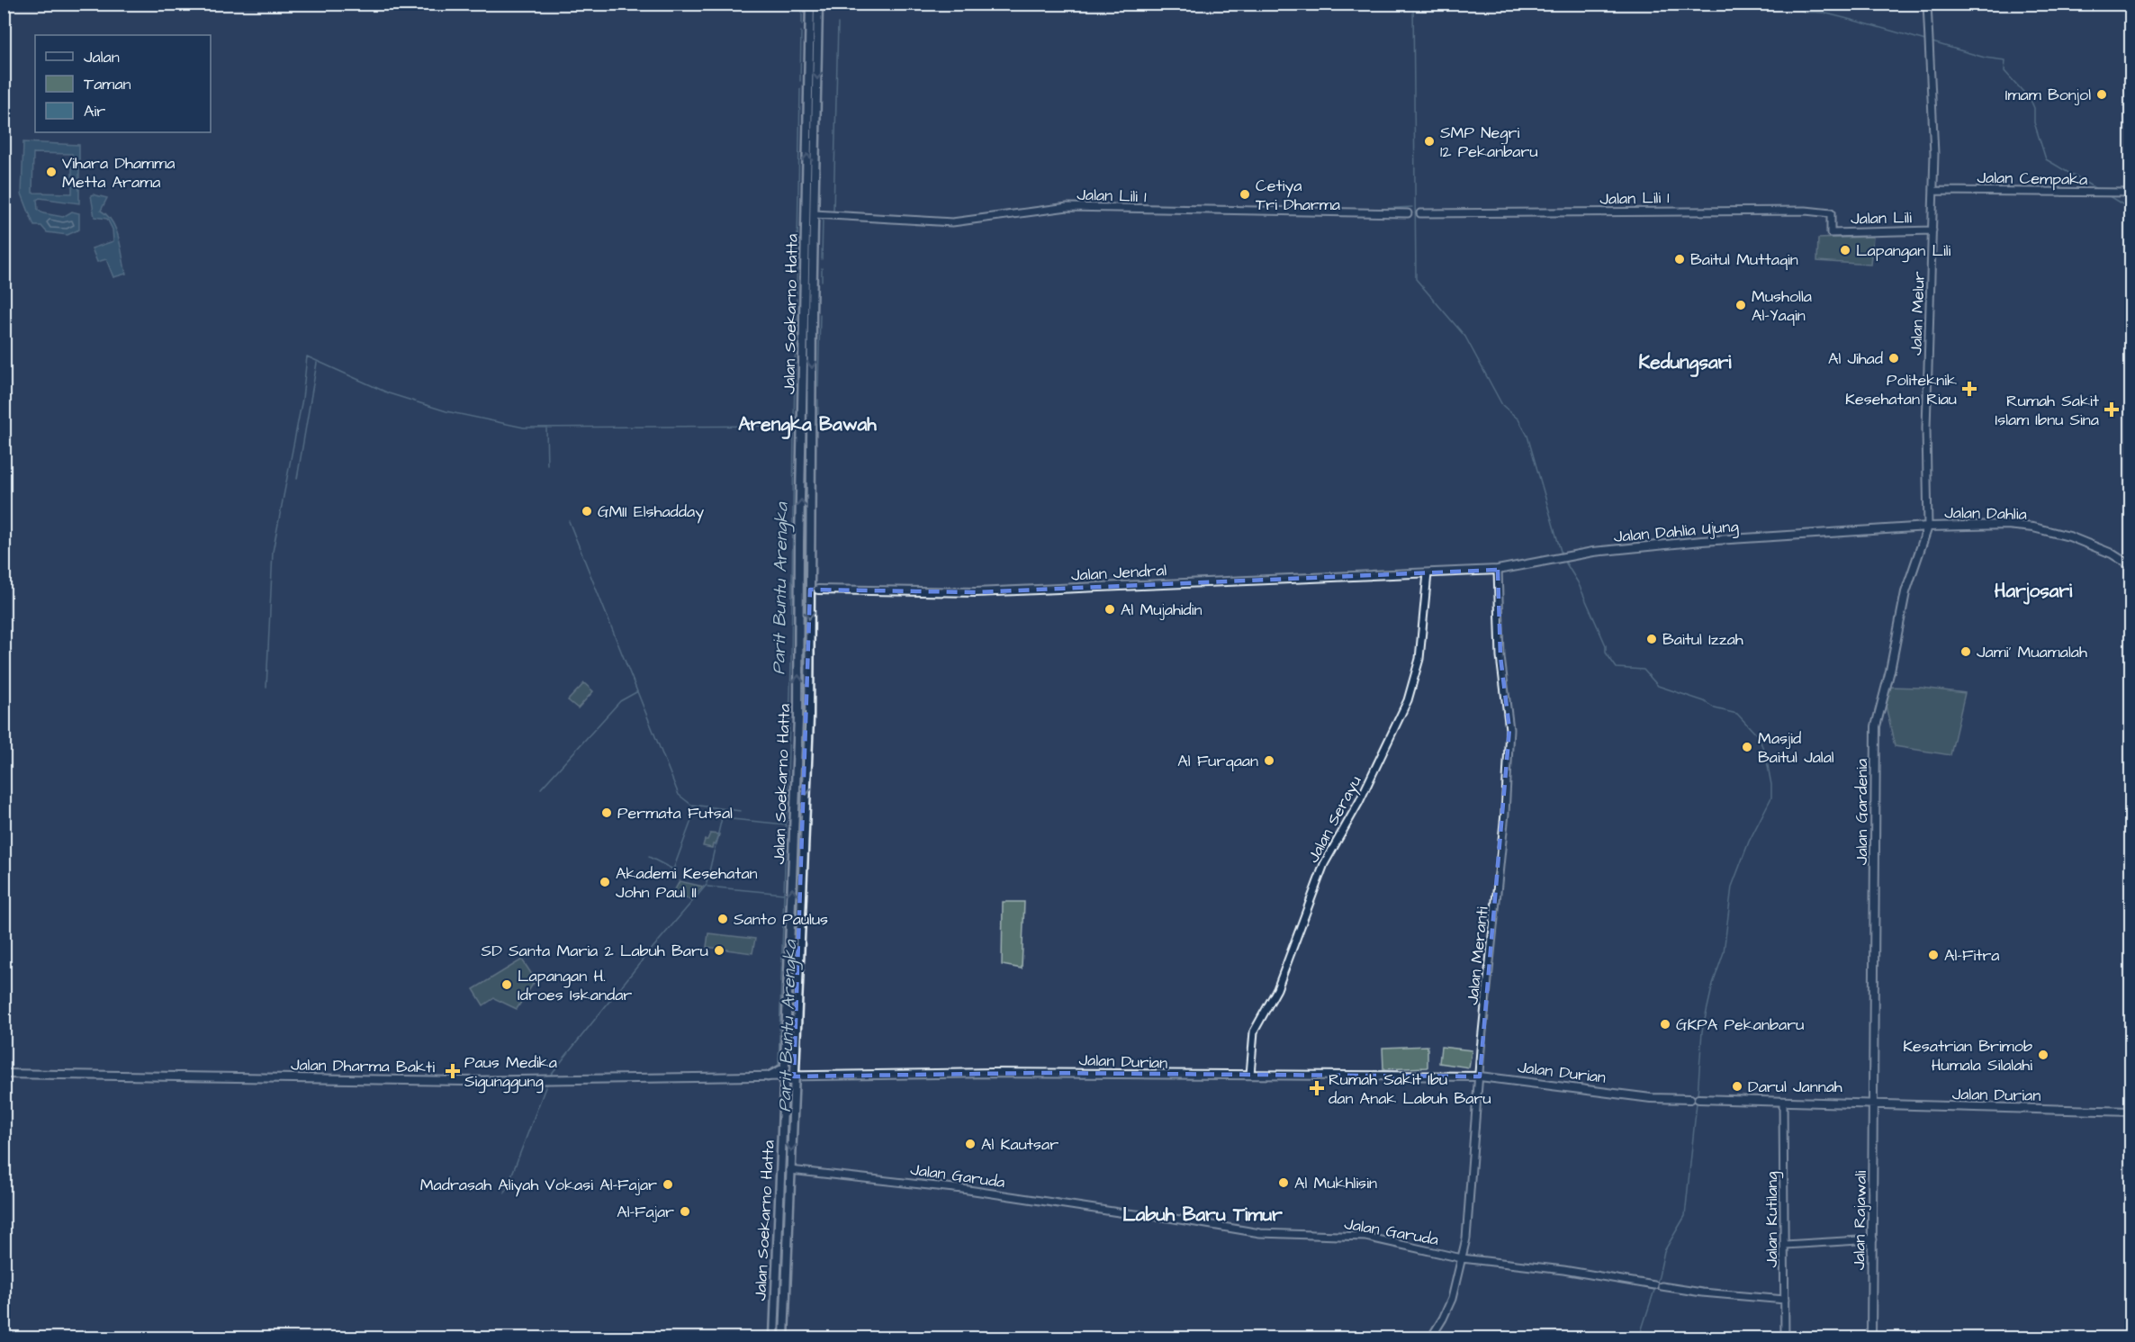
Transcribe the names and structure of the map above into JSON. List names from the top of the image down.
{
  "streets": {
    "main road": [
      "Jalan Soekarno Hatta",
      "Jalan Dahlia",
      "Jalan Dahlia Ujung",
      "Jalan Jendral",
      "Jalan Gardenia",
      "Jalan Durian",
      "Jalan Dharma Bakti",
      "Jalan Rajawali"
    ],
    "street": [
      "Jalan Cempaka",
      "Jalan Lili 1",
      "Jalan Lili",
      "Jalan Melur",
      "Jalan Serayu",
      "Jalan Meranti",
      "Jalan Garuda",
      "Jalan Kutilang"
    ]
  },
  "crossings": [
    ["Jalan Cempaka", "Jalan Melur"],
    ["Jalan Lili 1", "Jalan Lili"],
    ["Jalan Lili 1", "Jalan Soekarno Hatta"],
    ["Jalan Lili", "Jalan Melur"],
    ["Jalan Melur", "Jalan Dahlia"],
    ["Jalan Melur", "Jalan Dahlia Ujung"],
    ["Jalan Melur", "Jalan Gardenia"],
    ["Jalan Soekarno Hatta", "Jalan Jendral"],
    ["Jalan Soekarno Hatta", "Jalan Durian"],
    ["Jalan Soekarno Hatta", "Jalan Dharma Bakti"],
    ["Jalan Soekarno Hatta", "Jalan Garuda"],
    ["Jalan Dahlia", "Jalan Dahlia Ujung"],
    ["Jalan Dahlia", "Jalan Gardenia"],
    ["Jalan Dahlia Ujung", "Jalan Jendral"],
    ["Jalan Dahlia Ujung", "Jalan Gardenia"],
    ["Jalan Dahlia Ujung", "Jalan Serayu"],
    ["Jalan Dahlia Ujung", "Jalan Meranti"],
    ["Jalan Jendral", "Jalan Serayu"],
    ["Jalan Gardenia", "Jalan Durian"],
    ["Jalan Gardenia", "Jalan Rajawali"],
    ["Jalan Serayu", "Jalan Durian"],
    ["Jalan Meranti", "Jalan Durian"],
    ["Jalan Meranti", "Jalan Garuda"],
    ["Jalan Durian", "Jalan Dharma Bakti"],
    ["Jalan Durian", "Jalan Kutilang"],
    ["Jalan Durian", "Jalan Rajawali"]
  ],
  "districts": [
    "Kedungsari",
    "Arengka Bawah",
    "Harjosari",
    "Labuh Baru Timur"
  ],
  "water": ["Parit Buntu Arengka"],
  "places": {
    "other": [
      "Imam Bonjol",
      "SMP Negri 12 Pekanbaru",
      "Vihara Dhamma Metta Arama",
      "Cetiya Tri Dharma",
      "Lapangan Lili",
      "Baitul Muttaqin",
      "Musholla Al-Yaqin",
      "Al Jihad",
      "GMII Elshadday",
      "Al Mujahidin",
      "Baitul Izzah",
      "Jami' Muamalah",
      "Masjid Baitul Jalal",
      "Al Furqaan",
      "Permata Futsal",
      "Akademi Kesehatan John Paul II",
      "Santo Paulus",
      "SD Santa Maria 2 Labuh Baru",
      "Al-Fitra",
      "Lapangan H. Idroes Iskandar",
      "GKPA Pekanbaru",
      "Kesatrian Brimob Humala Silalahi",
      "Darul Jannah",
      "Al Kautsar",
      "Al Mukhlisin",
      "Madrasah Aliyah Vokasi Al-Fajar",
      "Al-Fajar"
    ],
    "health": [
      "Politeknik Kesehatan Riau",
      "Rumah Sakit Islam Ibnu Sina",
      "Paus Medika Sigunggung",
      "Rumah Sakit Ibu dan Anak Labuh Baru"
    ]
  },
  "legend": ["Jalan", "Taman", "Air"]
}
